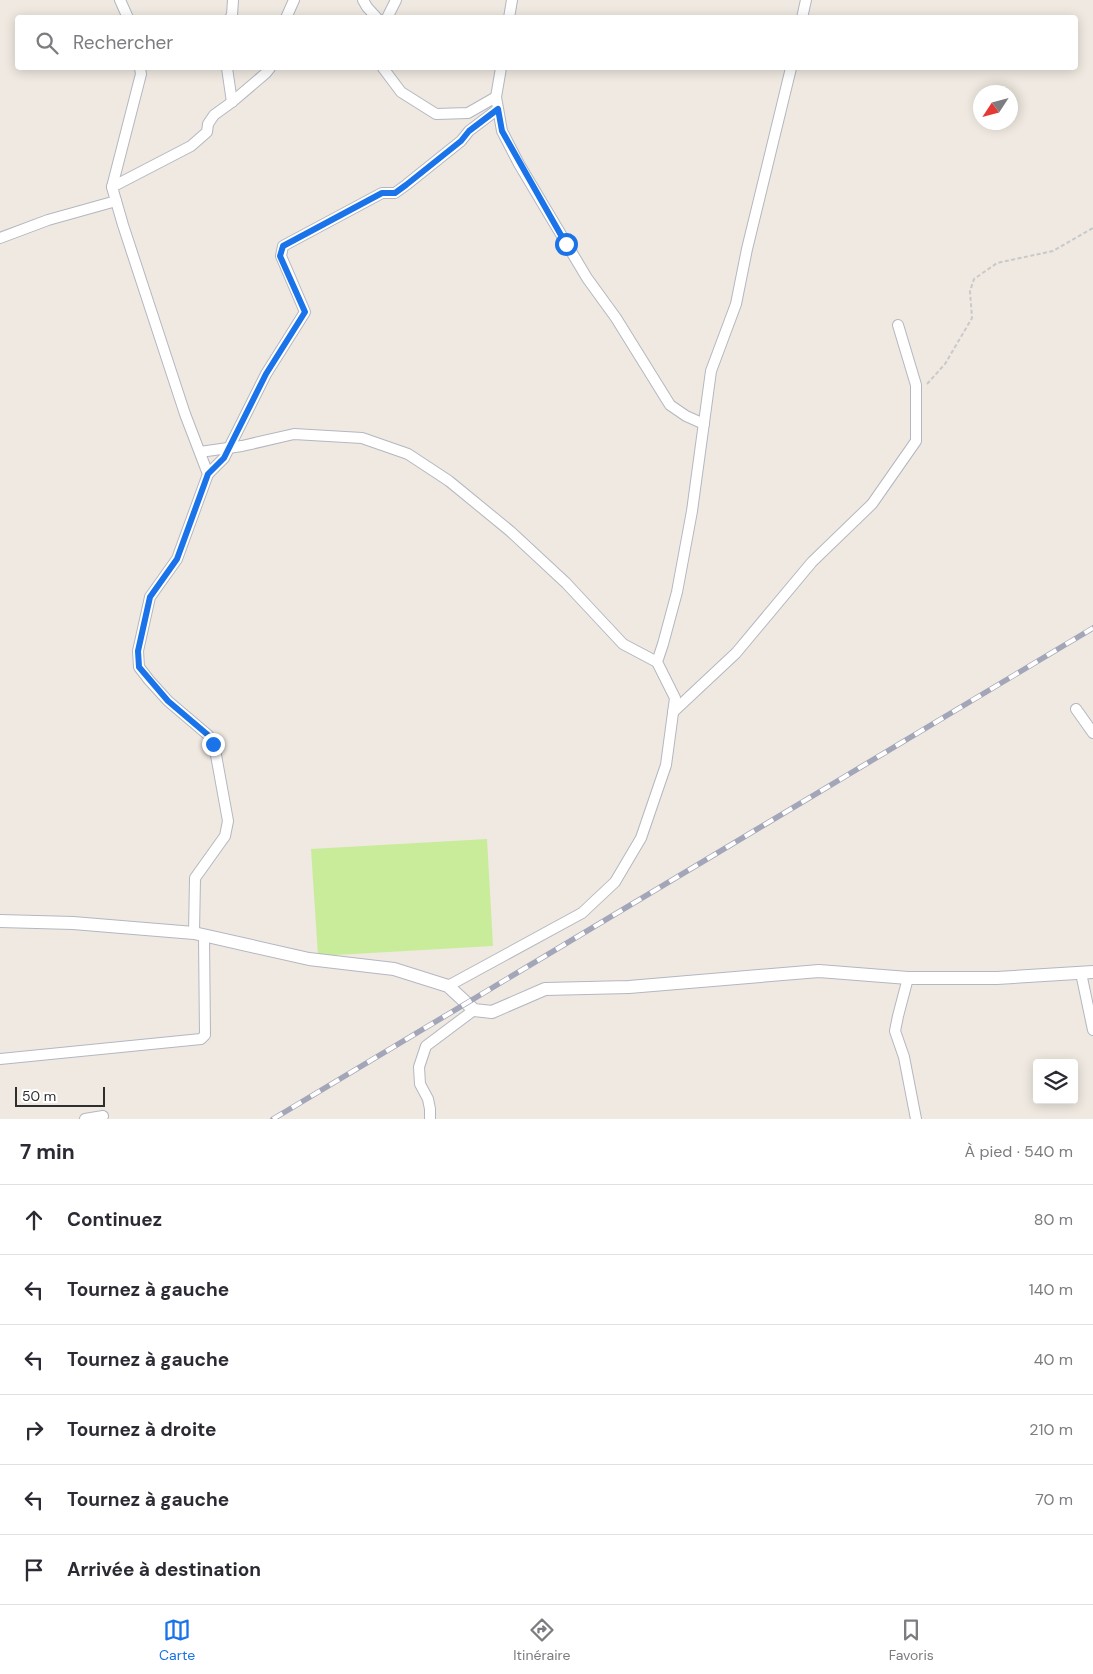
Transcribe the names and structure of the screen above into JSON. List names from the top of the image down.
{
  "scale_bar": "50 m",
  "north": "bottom left",
  "page": {
    "search": "Rechercher",
    "scale": "50 m",
    "heading": ["7 min", "À pied · 540 m"],
    "list": [
      ["Continuez", "80 m"],
      ["Tournez à gauche", "140 m"],
      ["Tournez à gauche", "40 m"],
      ["Tournez à droite", "210 m"],
      ["Tournez à gauche", "70 m"],
      "Arrivée à destination"
    ],
    "nav": ["Carte", "Itinéraire", "Favoris"]
  }
}
